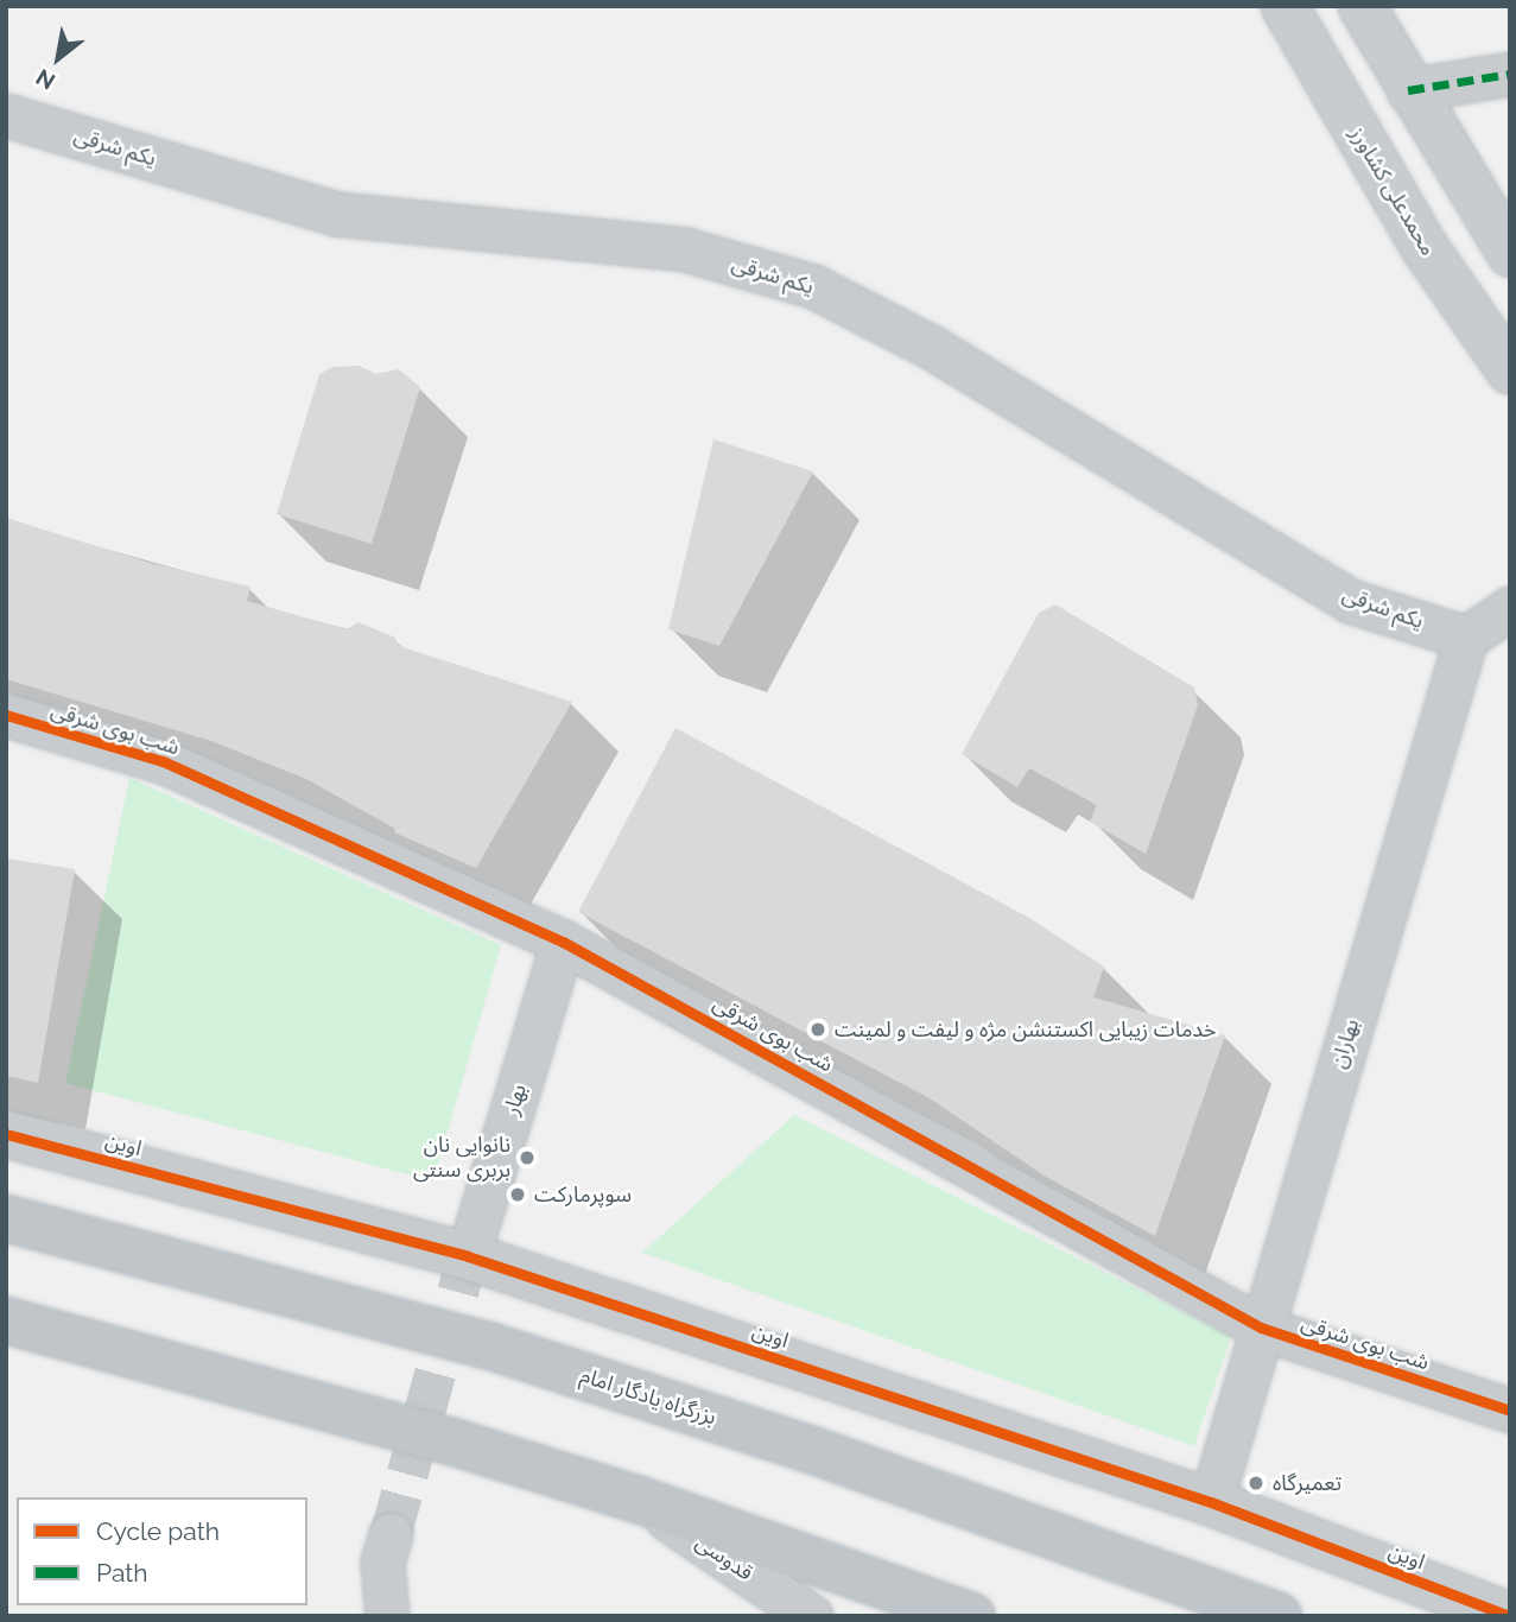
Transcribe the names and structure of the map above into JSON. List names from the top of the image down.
{
  "streets": {
    "highway": ["بزرگراه یادگار امام"],
    "main road": ["محمدعلی کشاورز"],
    "street": [
      "یکم شرقی",
      "شب بوی شرقی",
      "بهاران",
      "بهار",
      "اوین",
      "قدوسی"
    ]
  },
  "crossings": [
    ["یکم شرقی", "بهاران"],
    ["شب بوی شرقی", "بهاران"],
    ["شب بوی شرقی", "بهار"],
    ["بهاران", "اوین"],
    ["بهار", "اوین"]
  ],
  "places": [
    "خدمات زیبایی اکستنشن مژه و لیفت و لمینت",
    "نانوایی نان بربری سنتی",
    "سوپرمارکت",
    "تعمیرگاه"
  ],
  "legend": ["Cycle path", "Path"],
  "north": "bottom left"
}
